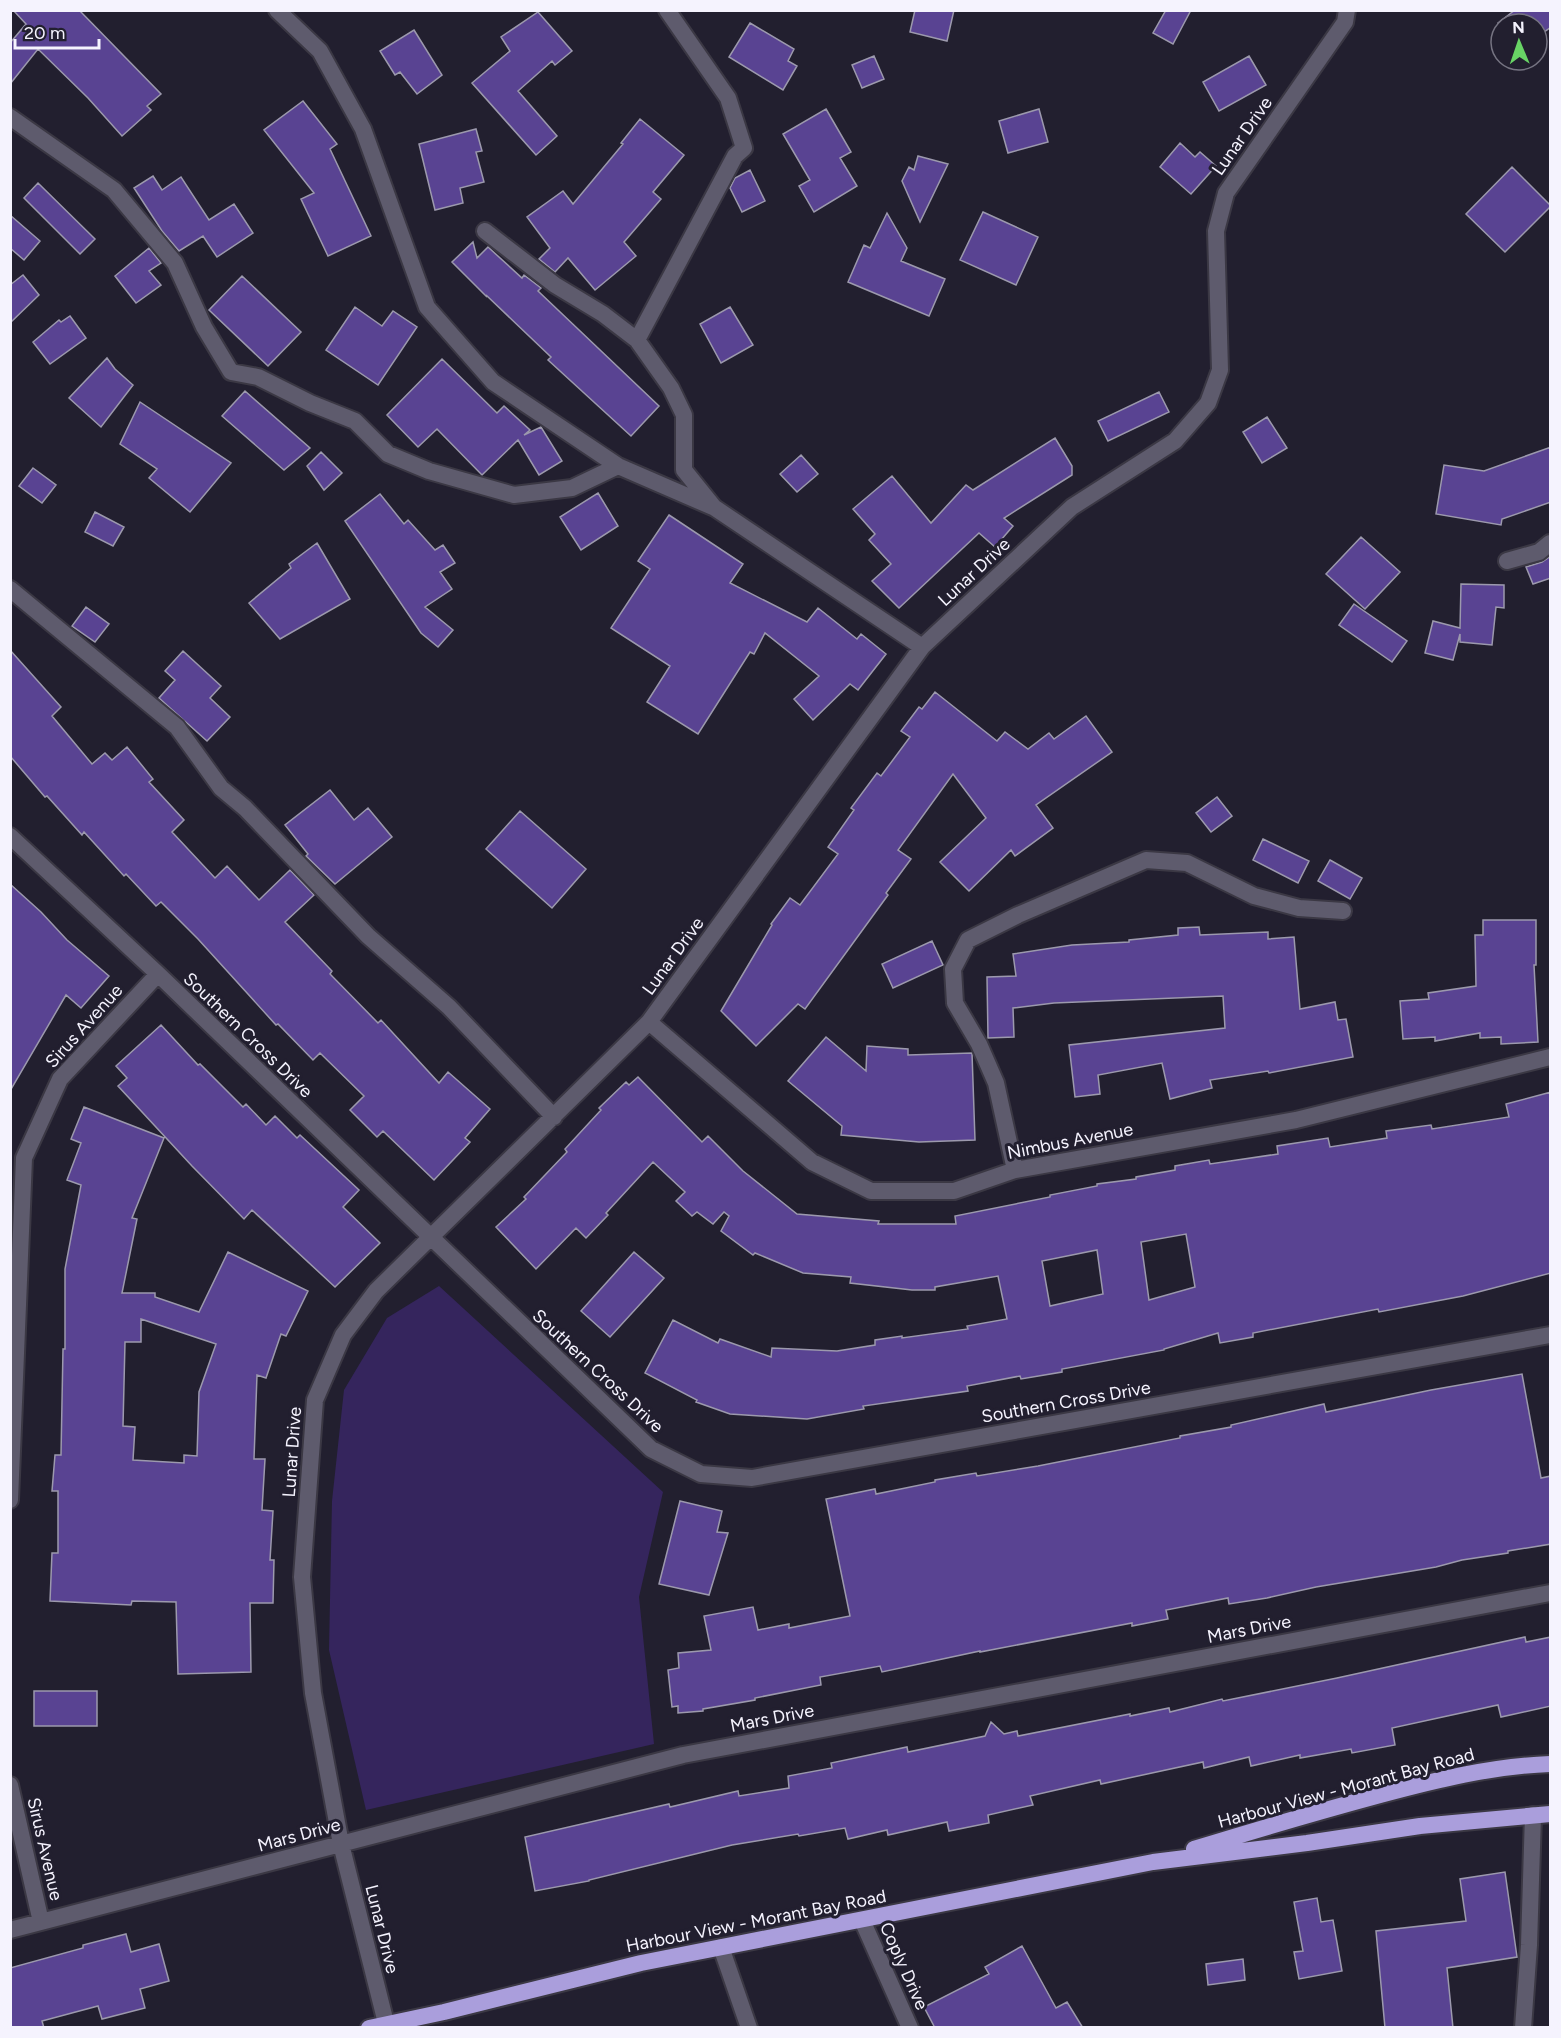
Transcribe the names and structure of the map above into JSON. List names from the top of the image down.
{
  "streets": {
    "highway": ["Harbour View - Morant Bay Road"],
    "street": [
      "Lunar Drive",
      "Sirus Avenue",
      "Southern Cross Drive",
      "Nimbus Avenue",
      "Mars Drive",
      "Coply Drive"
    ]
  },
  "crossings": [
    ["Lunar Drive", "Southern Cross Drive"],
    ["Lunar Drive", "Nimbus Avenue"],
    ["Lunar Drive", "Mars Drive"],
    ["Lunar Drive", "Harbour View - Morant Bay Road"],
    ["Sirus Avenue", "Southern Cross Drive"],
    ["Sirus Avenue", "Mars Drive"],
    ["Harbour View - Morant Bay Road", "Coply Drive"]
  ],
  "scale_bar": "20 m",
  "north": "top"
}
